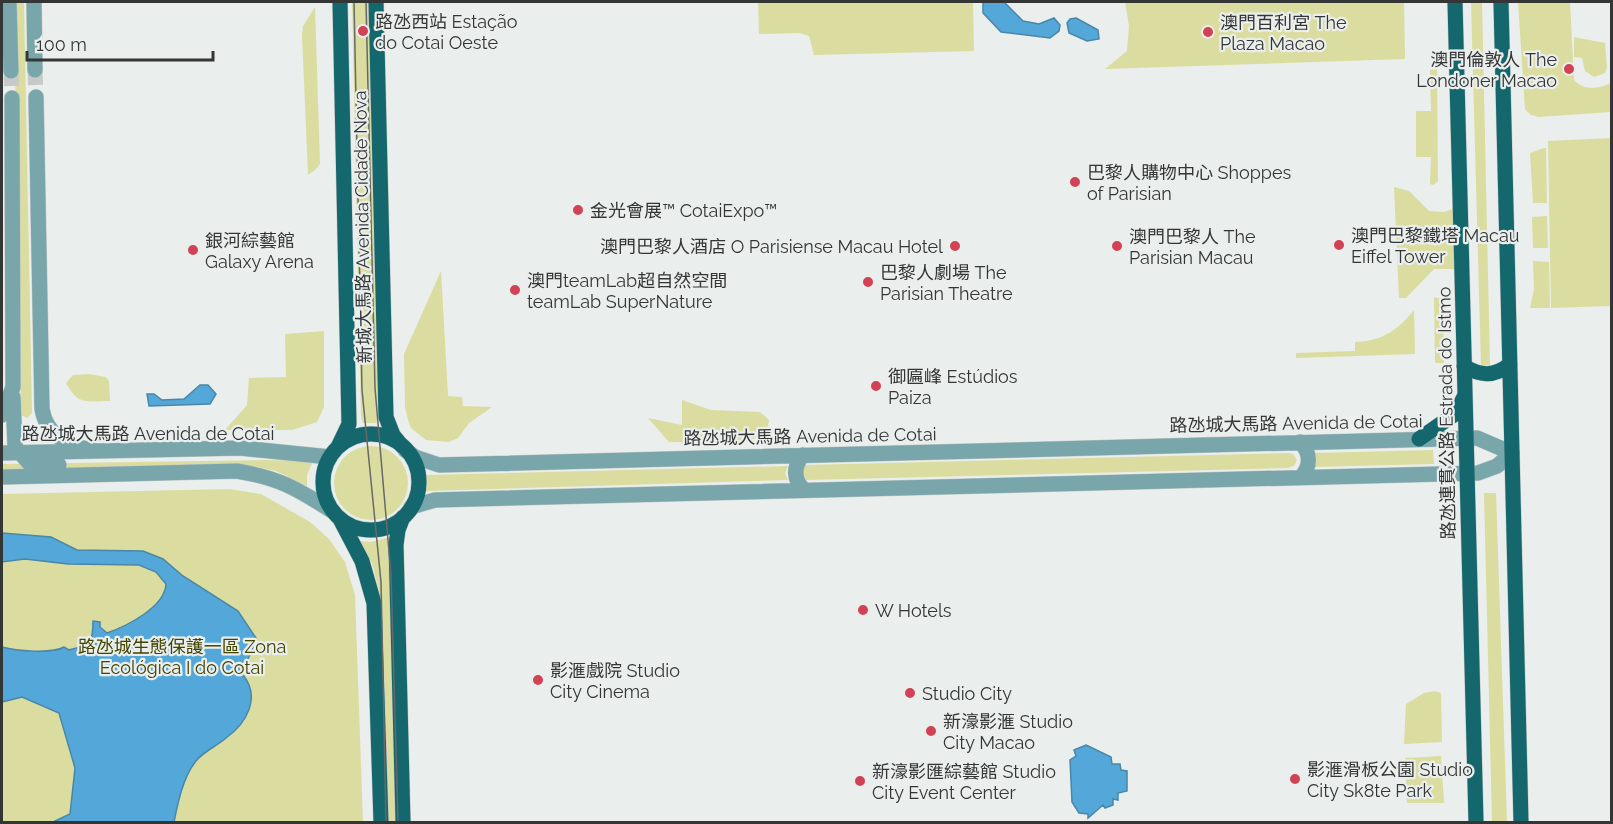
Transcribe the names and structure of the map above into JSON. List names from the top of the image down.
{
  "streets": {
    "main road": ["新城大馬路 Avenida Cidade Nova", "路氹連貫公路 Estrada do Istmo"],
    "street": ["路氹城大馬路 Avenida de Cotai"]
  },
  "crossings": [
    ["新城大馬路 Avenida Cidade Nova", "路氹城大馬路 Avenida de Cotai"],
    ["路氹連貫公路 Estrada do Istmo", "路氹城大馬路 Avenida de Cotai"]
  ],
  "parks": ["路氹城生態保護一區 Zona Ecológica I do Cotai"],
  "places": [
    "路氹西站 Estação do Cotai Oeste",
    "澳門百利宮 The Plaza Macao",
    "澳門倫敦人 The Londoner Macao",
    "巴黎人購物中心 Shoppes of Parisian",
    "金光會展™ CotaiExpo™",
    "澳門巴黎鐵塔 Macau Eiffel Tower",
    "澳門巴黎人酒店 O Parisiense Macau Hotel",
    "澳門巴黎人 The Parisian Macau",
    "銀河綜藝館 Galaxy Arena",
    "巴黎人劇場 The Parisian Theatre",
    "澳門teamLab超自然空間 teamLab SuperNature",
    "御匾峰 Estúdios Paiza",
    "W Hotels",
    "影滙戲院 Studio City Cinema",
    "Studio City",
    "新濠影滙 Studio City Macao",
    "影滙滑板公園 Studio City Sk8te Park",
    "新濠影匯綜藝館 Studio City Event Center"
  ],
  "scale_bar": "100 m"
}
